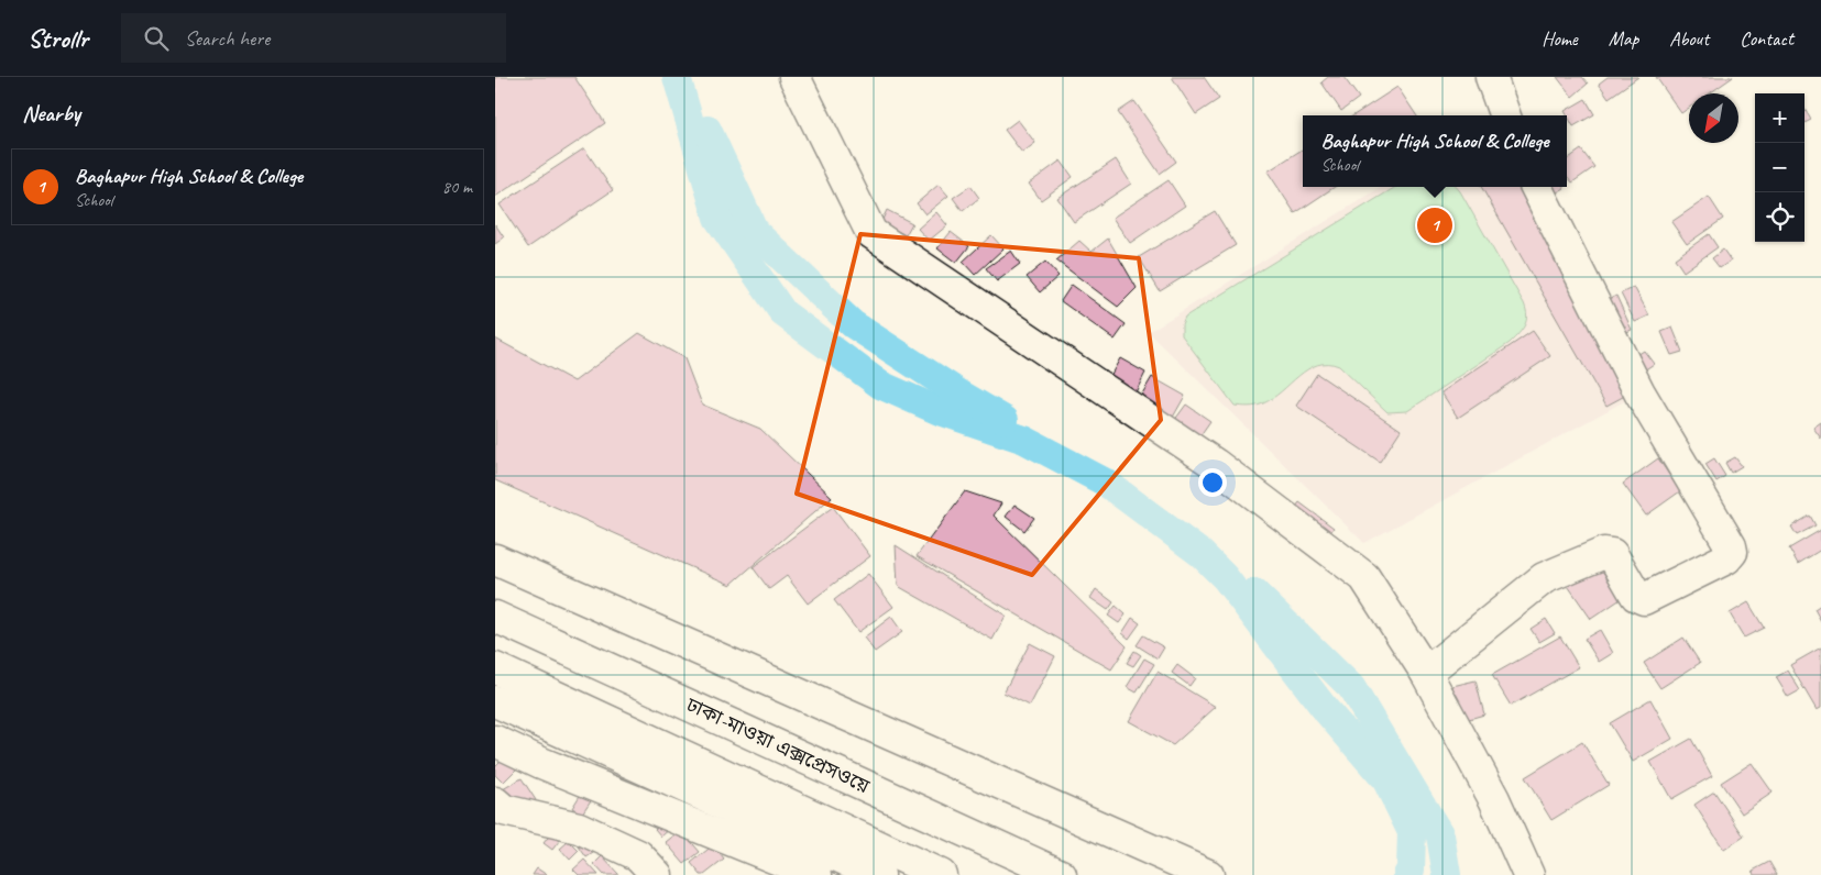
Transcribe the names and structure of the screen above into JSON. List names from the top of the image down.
{
  "streets": {
    "main road": ["ঢাকা-মাওয়া এক্সপ্রেসওয়ে"]
  },
  "north": "bottom left",
  "page": {
    "header": "Strollr",
    "search": "Search here",
    "nav": [
      "Home",
      "Map",
      "About",
      "Contact"
    ],
    "heading": "Nearby",
    "map_buttons": ["+", "−"],
    "popup": ["Baghapur High School & College", "School"],
    "list": [
      {
        "mark": "1",
        "name": "Baghapur High School & College",
        "note": "School",
        "value": "80 m"
      }
    ],
    "pins": "1"
  }
}
